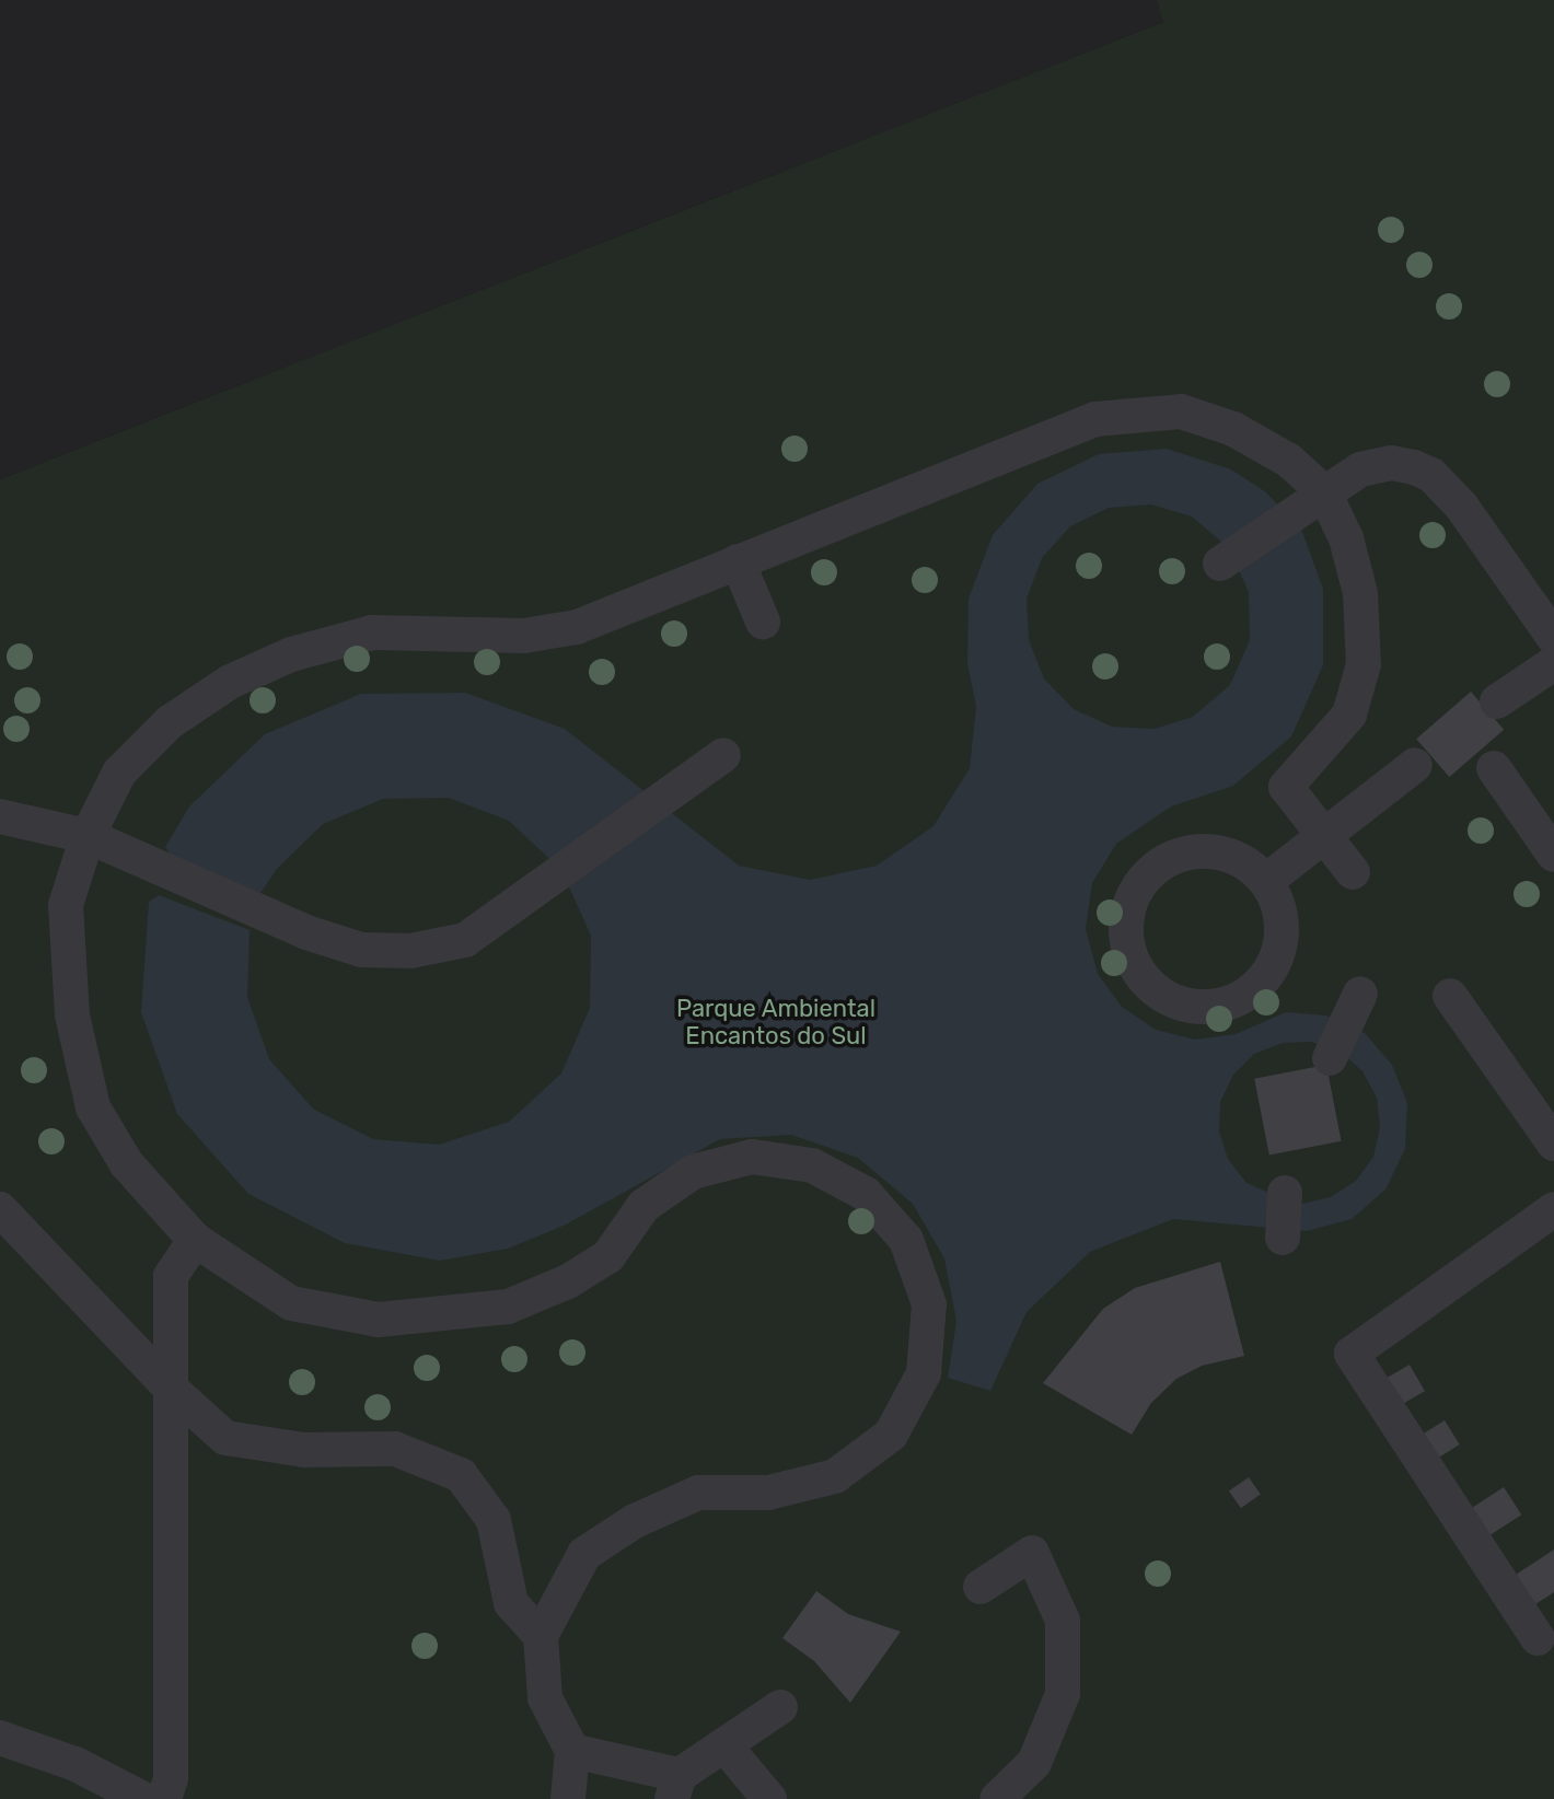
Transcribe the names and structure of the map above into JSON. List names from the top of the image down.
{
  "parks": ["Parque Ambiental Encantos do Sul"]
}
